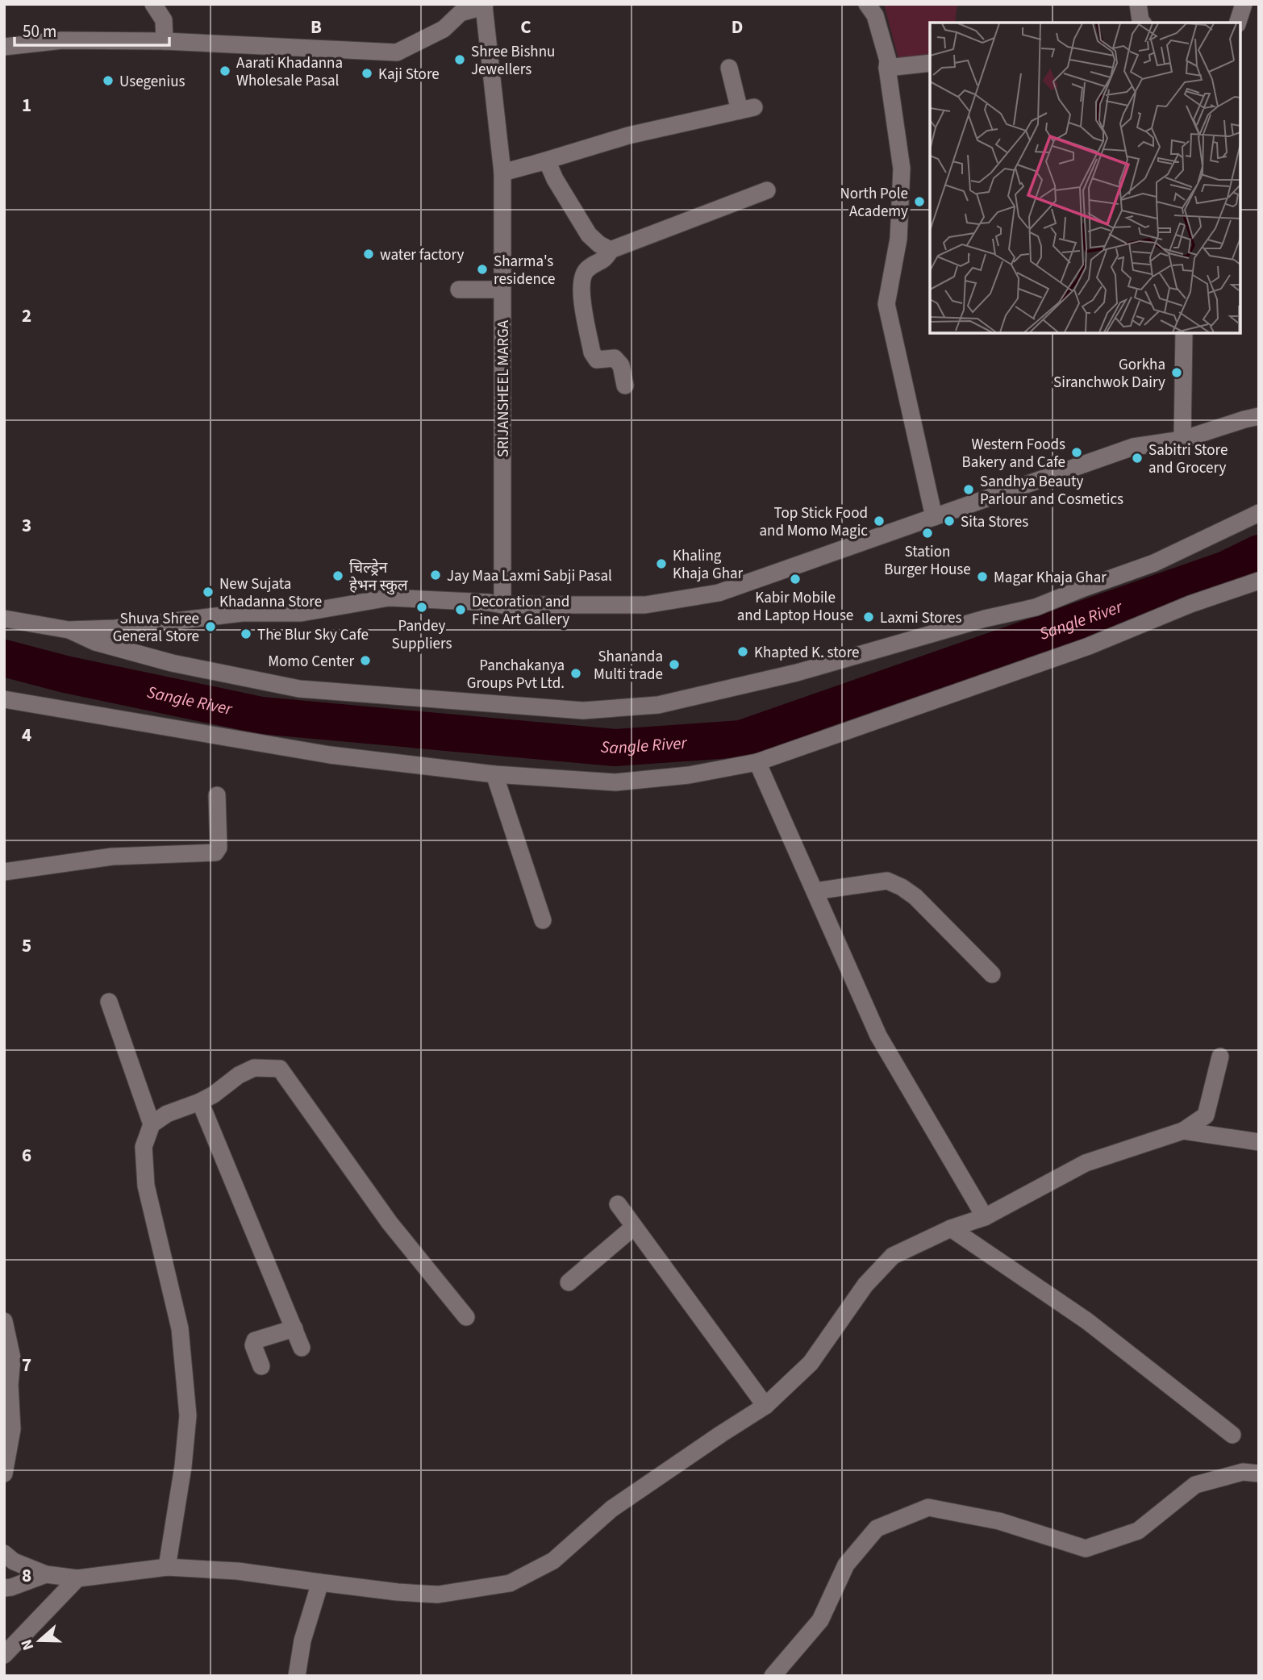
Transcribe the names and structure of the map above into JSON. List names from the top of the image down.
{
  "streets": {
    "street": ["SRIJANSHEEL MARGA"]
  },
  "water": ["Sangle River"],
  "places": [
    "Shree Bishnu Jewellers",
    "Aarati Khadanna Wholesale Pasal",
    "Kaji Store",
    "Usegenius",
    "North Pole Academy",
    "water factory",
    "Sharma's residence",
    "Gorkha Siranchwok Dairy",
    "Western Foods Bakery and Cafe",
    "Sabitri Store and Grocery",
    "Sandhya Beauty Parlour and Cosmetics",
    "Top Stick Food and Momo Magic",
    "Sita Stores",
    "Station Burger House",
    "Khaling Khaja Ghar",
    "Jay Maa Laxmi Sabji Pasal",
    "चिल्ड्रेन हेभन स्कुल",
    "Magar Khaja Ghar",
    "Kabir Mobile and Laptop House",
    "New Sujata Khadanna Store",
    "Pandey Suppliers",
    "Decoration and Fine Art Gallery",
    "Laxmi Stores",
    "Shuva Shree General Store",
    "The Blur Sky Cafe",
    "Khapted K. store",
    "Momo Center",
    "Shananda Multi trade",
    "Panchakanya Groups Pvt Ltd."
  ],
  "scale_bar": "50 m",
  "north": "left",
  "grid": {
    "columns": ["B", "C", "D"],
    "rows": [
      "1",
      "2",
      "3",
      "4",
      "5",
      "6",
      "7",
      "8"
    ]
  }
}
